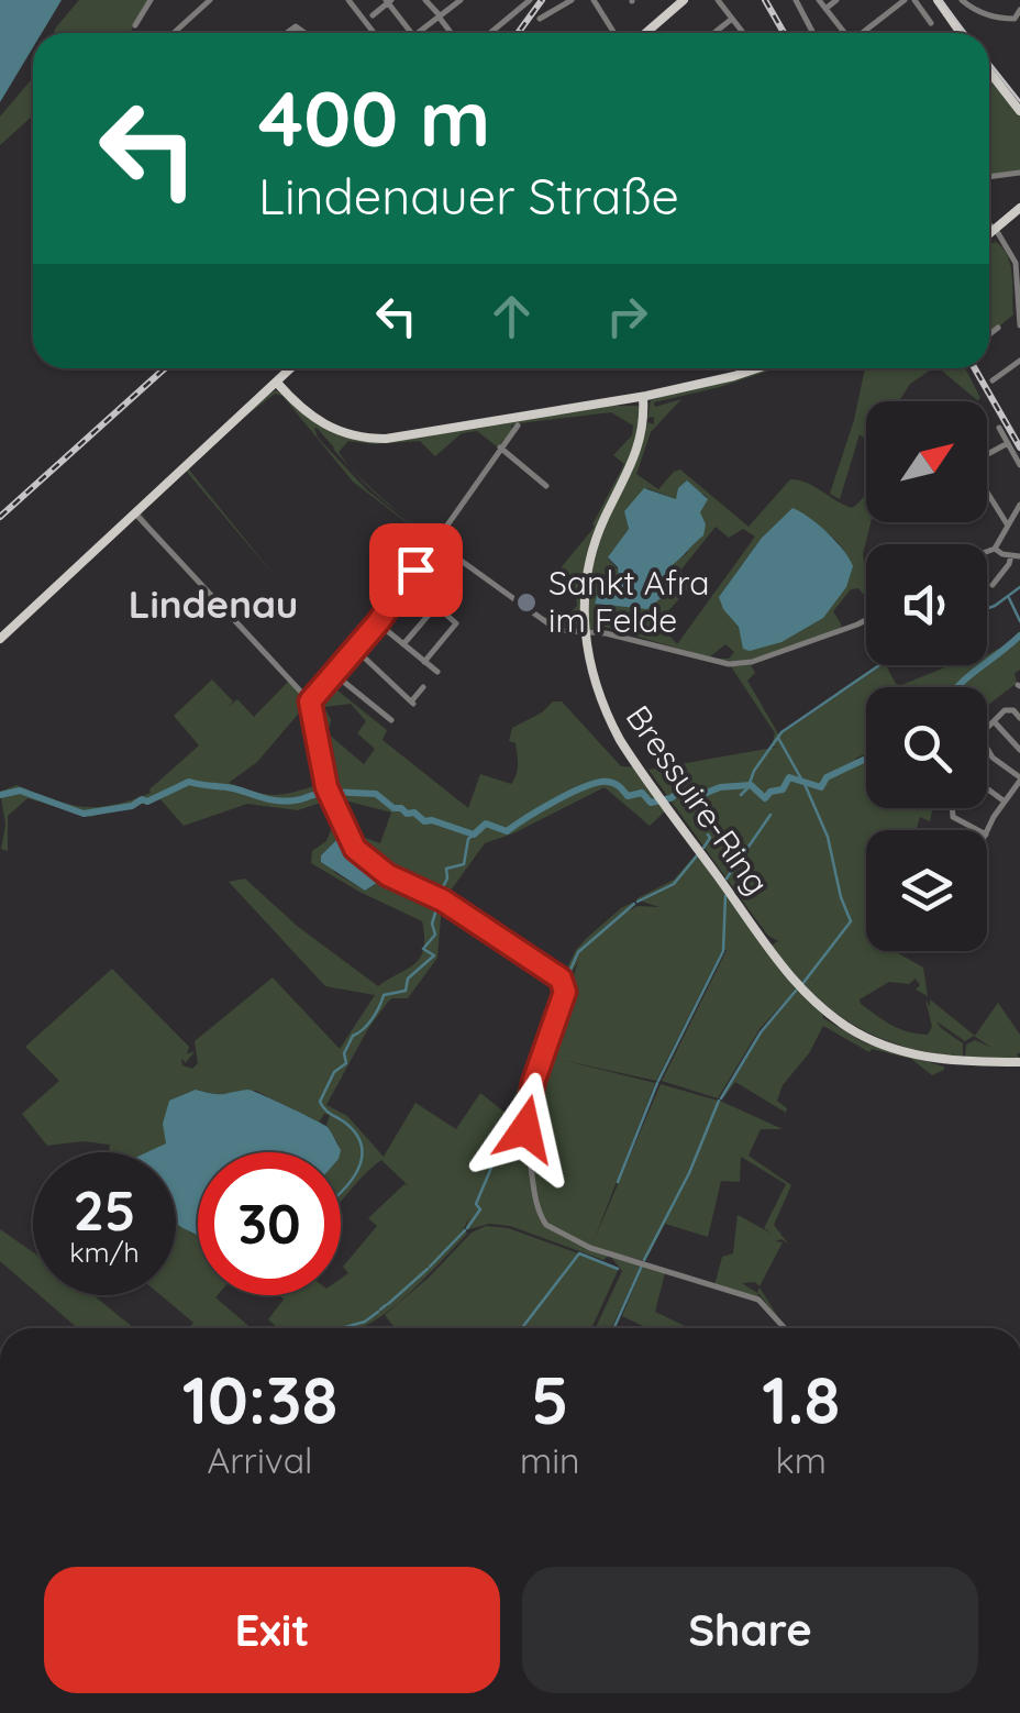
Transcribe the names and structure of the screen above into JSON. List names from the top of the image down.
{
  "streets": {
    "main road": ["Bressuire-Ring"]
  },
  "districts": ["Lindenau"],
  "places": ["Sankt Afra im Felde"],
  "north": "top right",
  "page": {
    "turn": ["400 m", "Lindenauer Straße"],
    "speed": "25 km/h",
    "limit": "30",
    "eta": [
      "10:38",
      "Arrival",
      "5",
      "min",
      "1.8",
      "km"
    ],
    "buttons": ["Exit", "Share"]
  }
}
